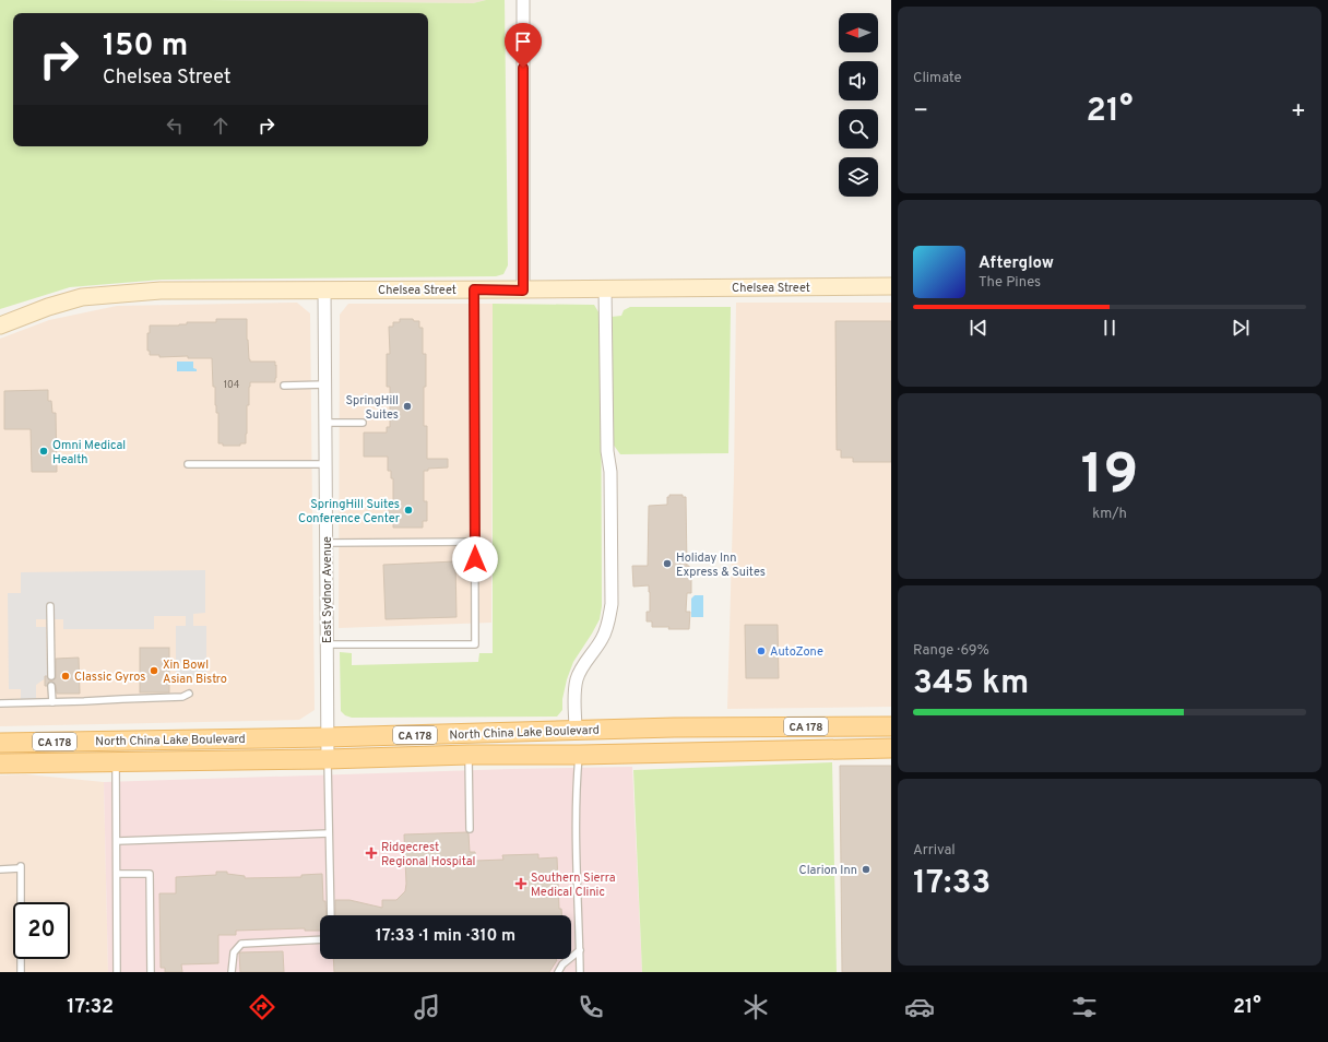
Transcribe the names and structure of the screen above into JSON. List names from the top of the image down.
{
  "streets": {
    "main road": ["CA 178", "North China Lake Boulevard"],
    "street": ["Chelsea Street", "East Sydnor Avenue"]
  },
  "crossings": [
    ["Chelsea Street", "East Sydnor Avenue"],
    ["East Sydnor Avenue", "North China Lake Boulevard"]
  ],
  "places": {
    "other": [
      "SpringHill Suites",
      "Omni Medical Health",
      "SpringHill Suites Conference Center",
      "Holiday Inn Express & Suites",
      "AutoZone",
      "Xin Bowl Asian Bistro",
      "Classic Gyros",
      "Clarion Inn"
    ],
    "health": ["Ridgecrest Regional Hospital", "Southern Sierra Medical Clinic"]
  },
  "house_numbers": ["104"],
  "north": "left",
  "page": {
    "tile": [
      "Climate",
      ["19", "km/h"],
      ["Range · 69%", "345 km"],
      ["Arrival", "17:33"]
    ],
    "turn": ["150 m", "Chelsea Street"],
    "heat": ["−", "21°", "+"],
    "song": ["Afterglow", "The Pines"],
    "limit": "20",
    "trip": "17:33 · 1 min · 310 m",
    "tabs": ["17:32", "21°"]
  }
}
